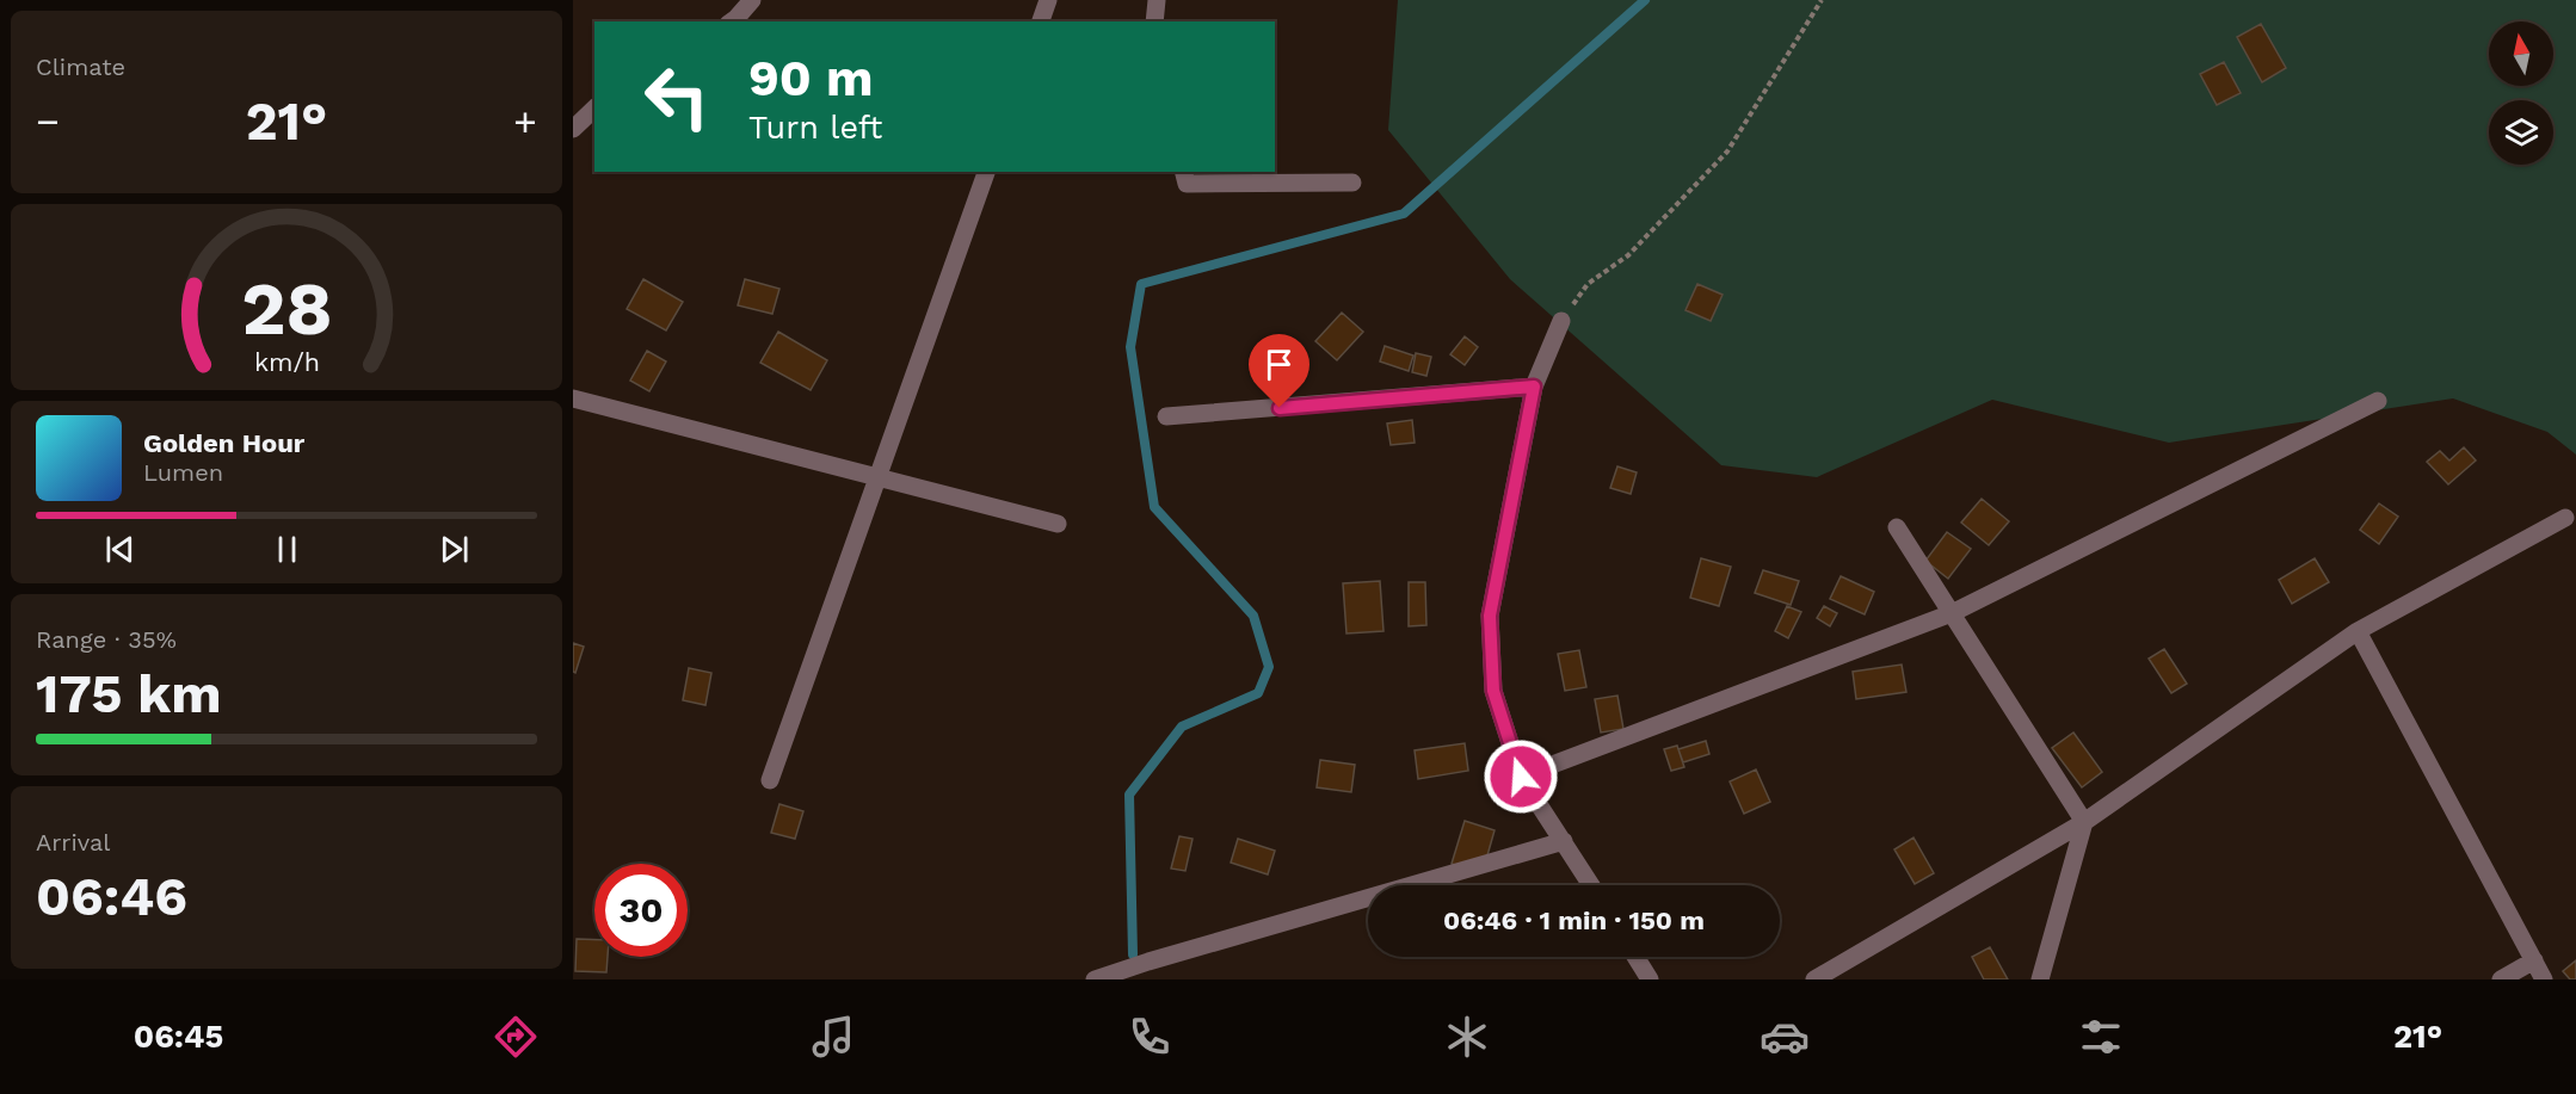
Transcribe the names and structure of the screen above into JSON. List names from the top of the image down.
{
  "north": "top",
  "page": {
    "tile": [
      "Climate",
      ["Range · 35%", "175 km"],
      ["Arrival", "06:46"]
    ],
    "turn": ["90 m", "Turn left"],
    "heat": ["−", "21°", "+"],
    "song": ["Golden Hour", "Lumen"],
    "limit": "30",
    "trip": "06:46 · 1 min · 150 m",
    "tabs": ["06:45", "21°"],
    "gauge": ["28", "km/h"]
  }
}
